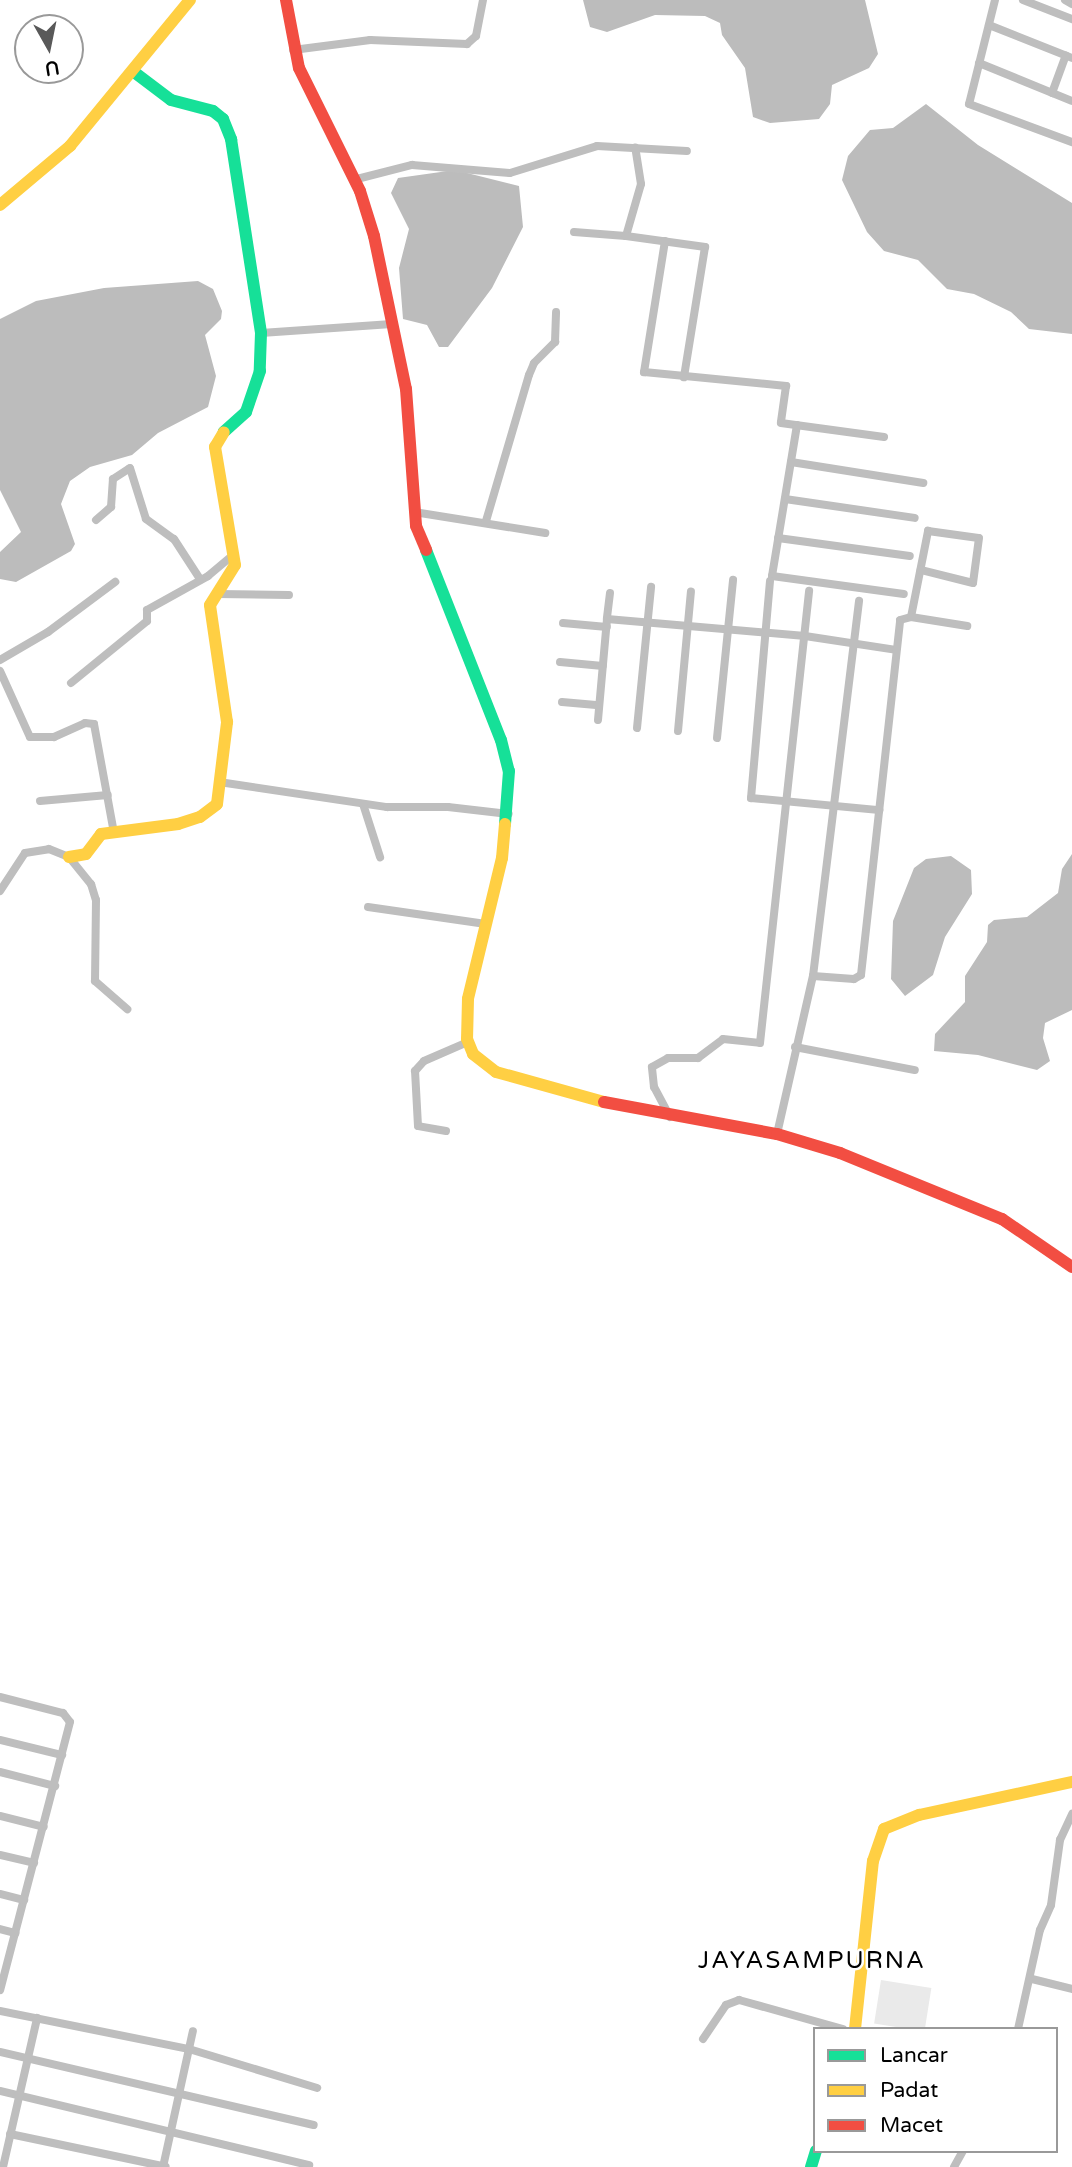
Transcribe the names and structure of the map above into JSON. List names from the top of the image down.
{
  "districts": ["JAYASAMPURNA"],
  "legend": ["Lancar", "Padat", "Macet"],
  "north": "bottom"
}
